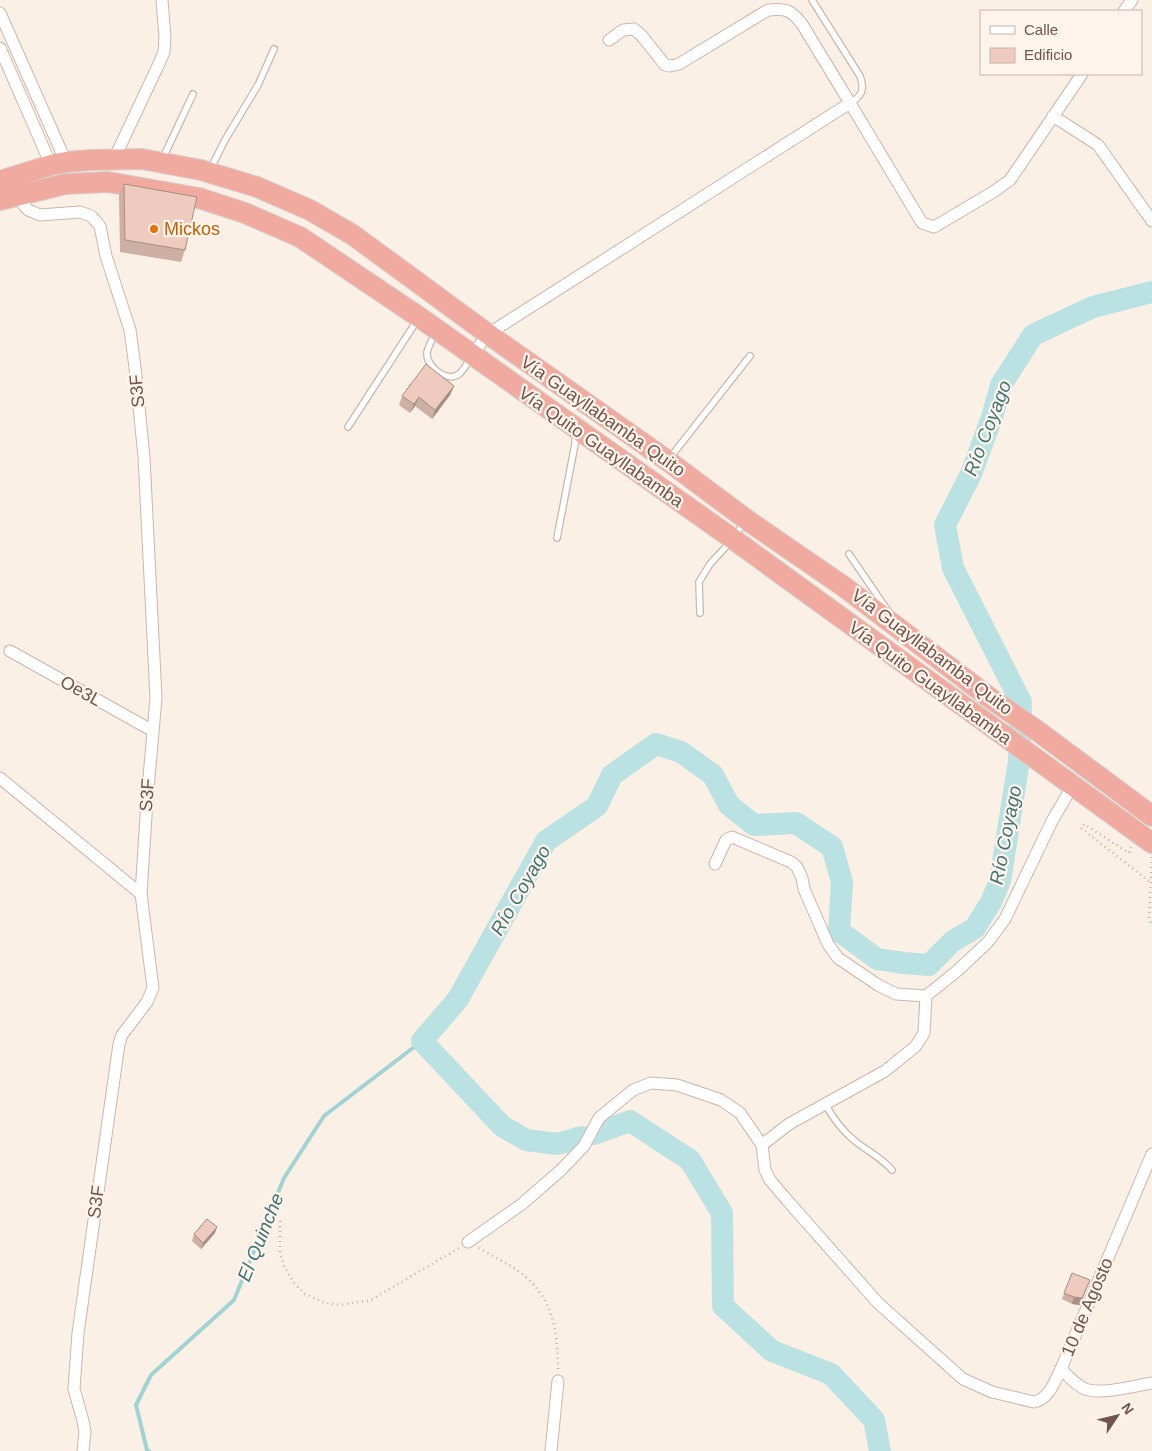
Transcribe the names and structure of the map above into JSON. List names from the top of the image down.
{
  "streets": {
    "highway": ["Vía Guayllabamba Quito", "Vía Quito Guayllabamba"],
    "street": ["S3F", "Oe3L", "10 de Agosto"]
  },
  "crossings": [
    ["S3F", "Vía Quito Guayllabamba"],
    ["S3F", "Oe3L"]
  ],
  "water": ["Río Coyago", "El Quinche"],
  "places": ["Mickos"],
  "legend": ["Calle", "Edificio"],
  "north": "top right"
}
